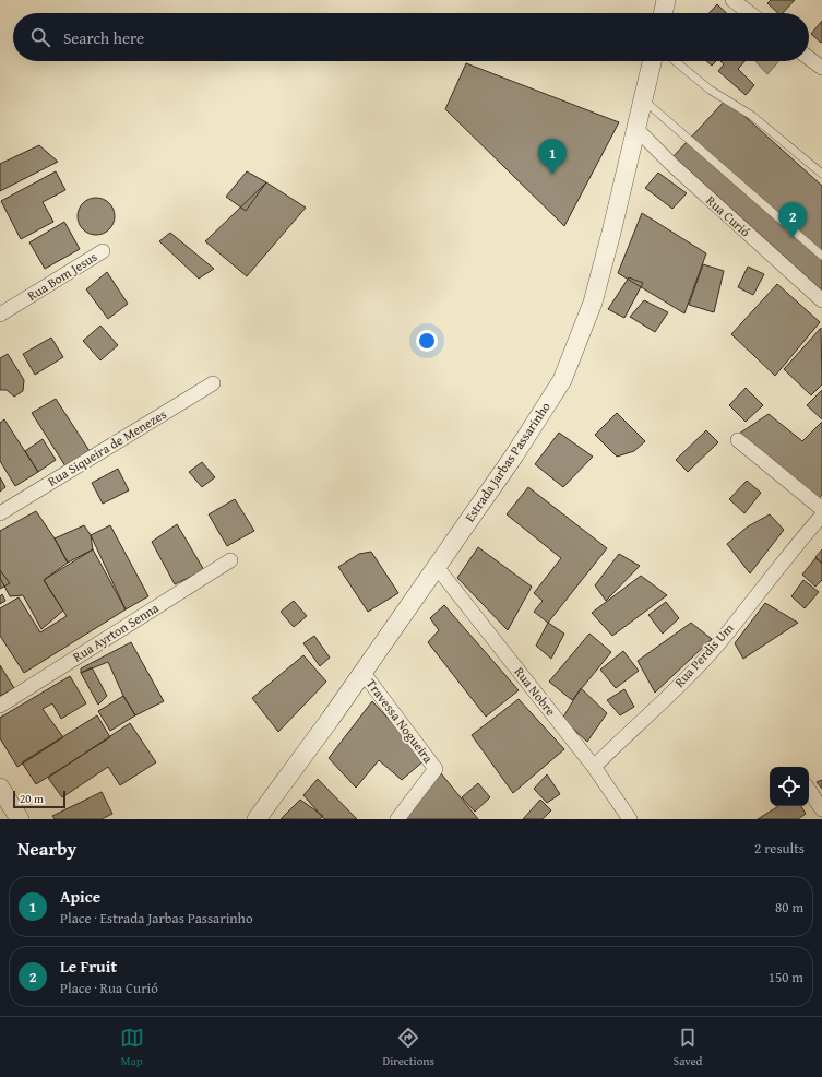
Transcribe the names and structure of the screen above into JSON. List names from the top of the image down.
{
  "streets": {
    "street": [
      "Rua Curió",
      "Rua Bom Jesus",
      "Rua Siqueira de Menezes",
      "Estrada Jarbas Passarinho",
      "Rua Ayrton Senna",
      "Rua Perdis Um",
      "Rua Nobre",
      "Travessa Nogueira"
    ]
  },
  "crossings": [
    ["Rua Curió", "Estrada Jarbas Passarinho"],
    ["Estrada Jarbas Passarinho", "Rua Nobre"],
    ["Estrada Jarbas Passarinho", "Travessa Nogueira"],
    ["Rua Perdis Um", "Rua Nobre"]
  ],
  "scale_bar": "20 m",
  "page": {
    "search": "Search here",
    "pins": ["1", "2"],
    "scale": "20 m",
    "heading": ["Nearby", "2 results"],
    "list": [
      {
        "mark": "1",
        "name": "Apice",
        "note": "Place · Estrada Jarbas Passarinho",
        "value": "80 m"
      },
      {
        "mark": "2",
        "name": "Le Fruit",
        "note": "Place · Rua Curió",
        "value": "150 m"
      }
    ],
    "nav": ["Map", "Directions", "Saved"]
  }
}
